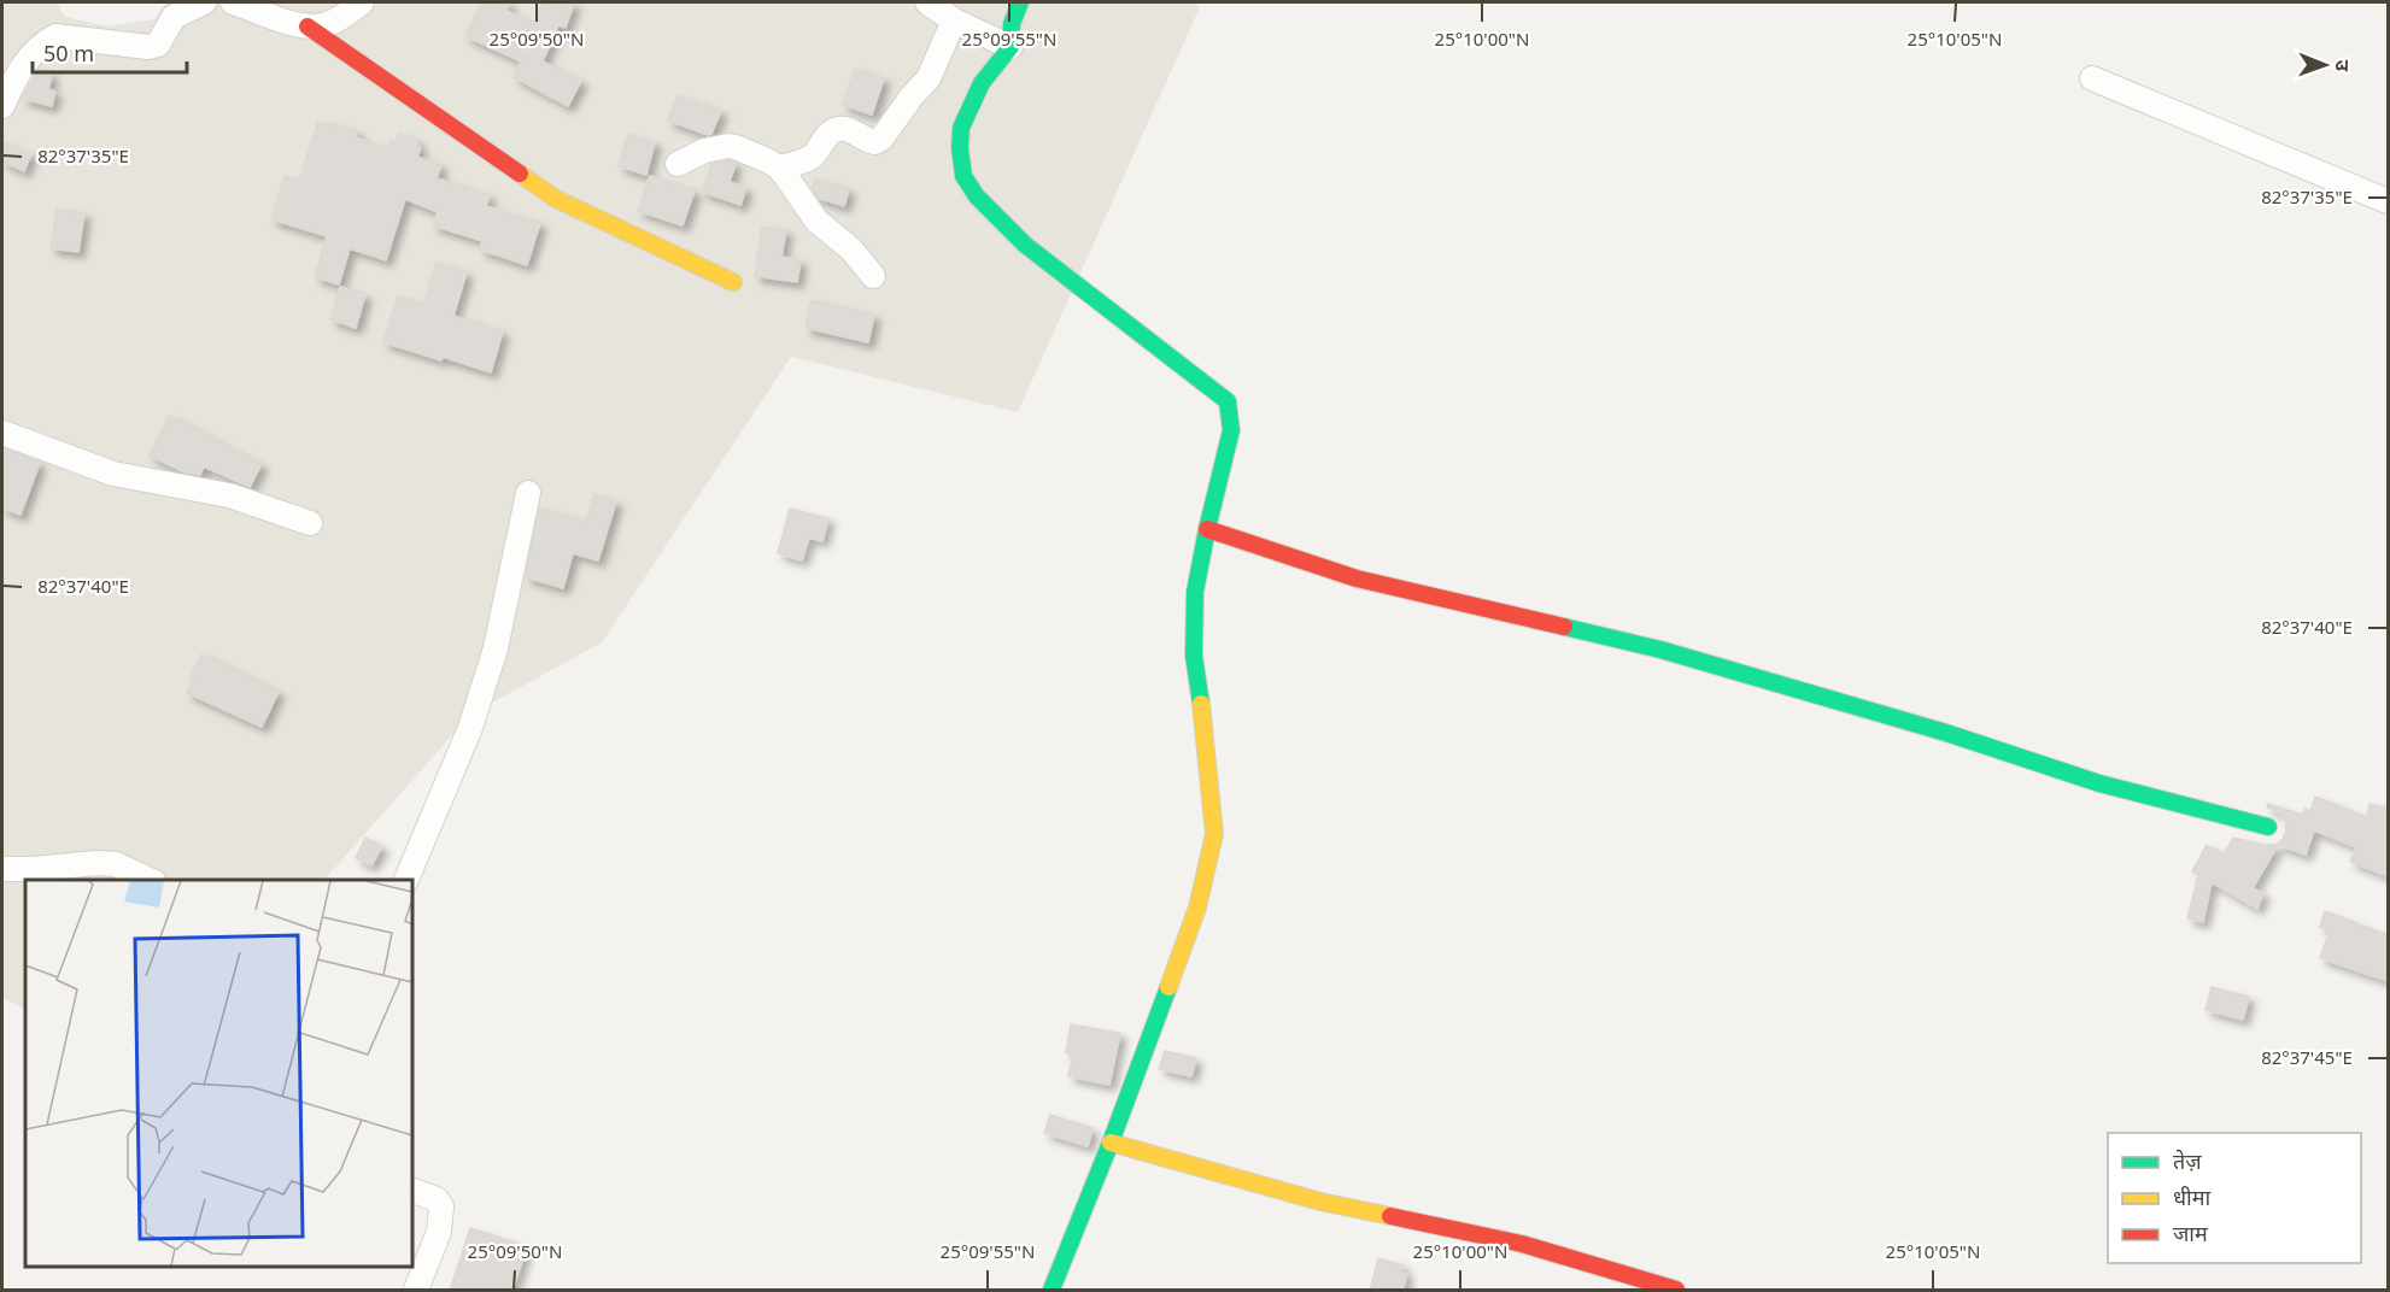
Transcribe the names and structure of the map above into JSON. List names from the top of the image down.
{
  "legend": ["तेज़", "धीमा", "जाम"],
  "scale_bar": "50 m",
  "north": "right",
  "coordinates": [
    "25°09'50\"N",
    "25°09'55\"N",
    "25°10'00\"N",
    "25°10'05\"N",
    "82°37'35\"E",
    "82°37'40\"E",
    "82°37'45\"E"
  ]
}
